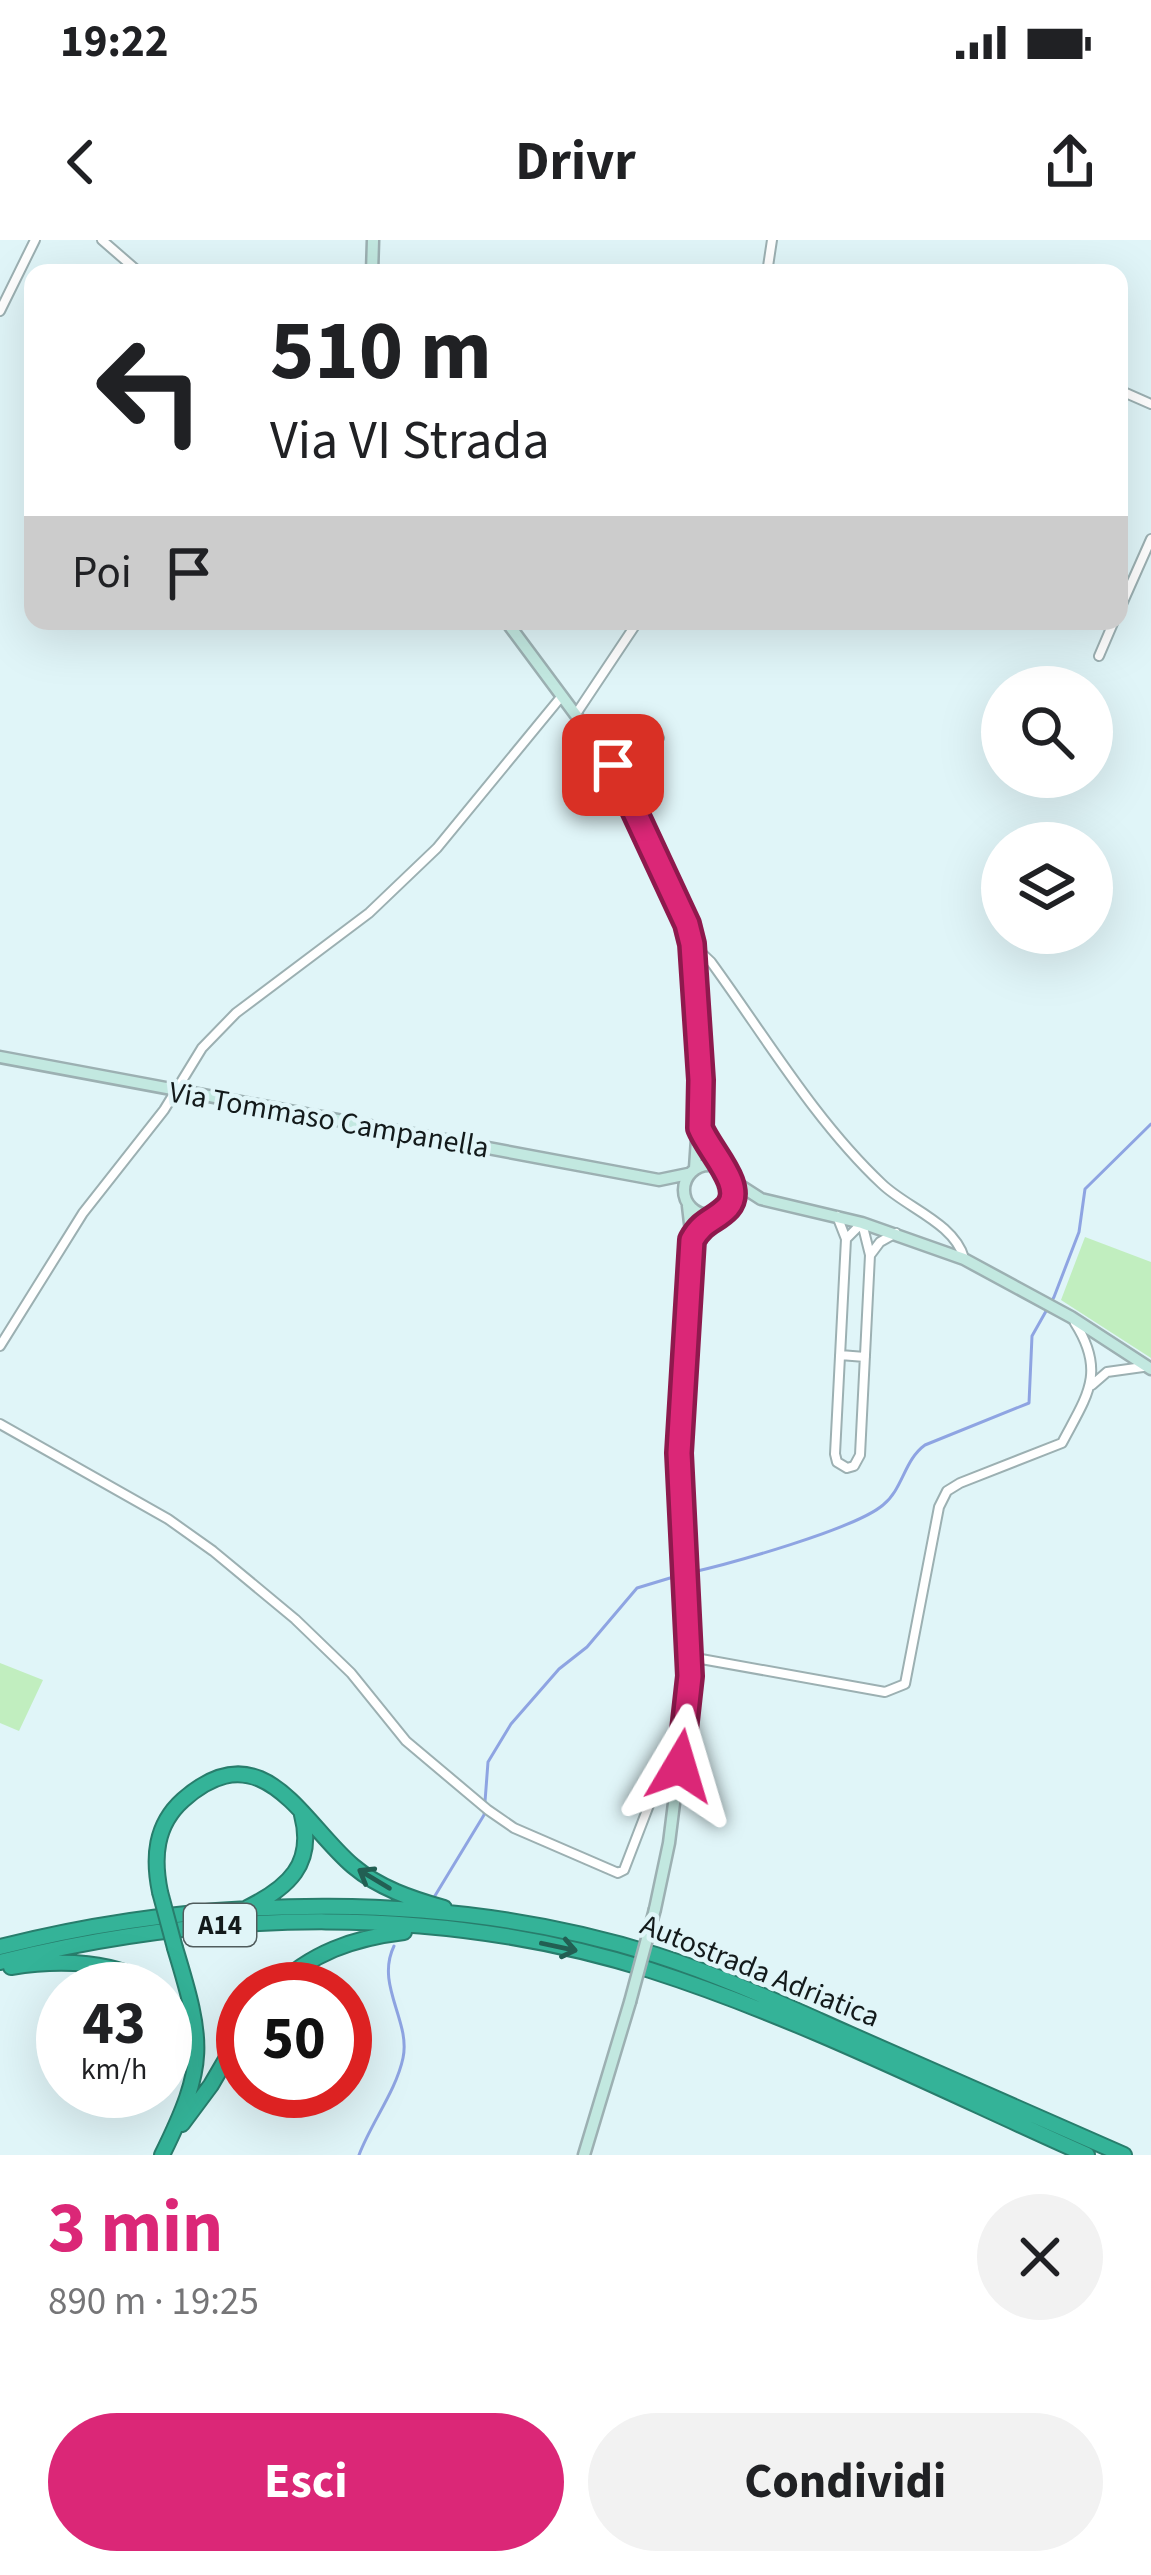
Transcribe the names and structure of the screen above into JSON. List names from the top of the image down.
{
  "streets": {
    "highway": ["A14", "Autostrada Adriatica"],
    "main road": ["Via Tommaso Campanella"]
  },
  "crossings": [
    ["A14", "Autostrada Adriatica"]
  ],
  "page": {
    "status": "19:22",
    "header": "Drivr",
    "turn": ["510 m", "Via VI Strada"],
    "then": "Poi",
    "speed": "43 km/h",
    "limit": "50",
    "heading": ["3 min", "890 m · 19:25"],
    "buttons": ["Esci", "Condividi"]
  }
}
